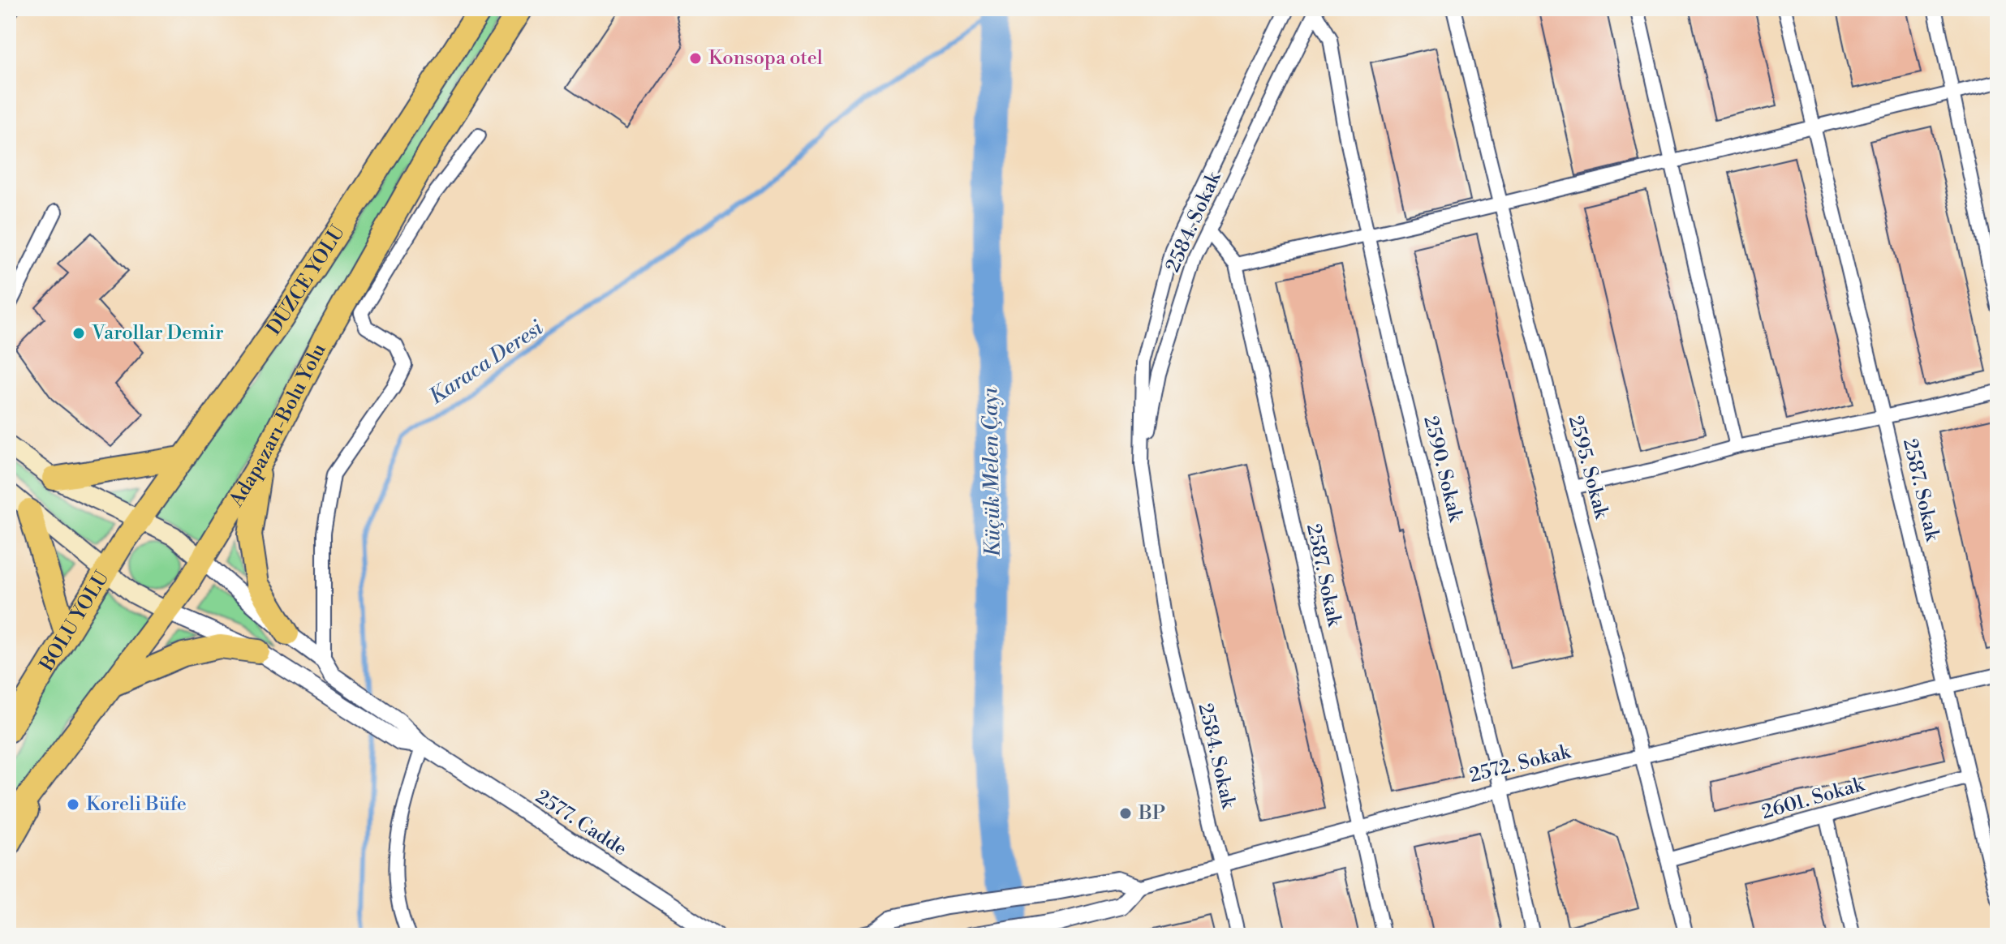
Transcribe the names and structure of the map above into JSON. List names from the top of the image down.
{
  "streets": {
    "highway": ["DÜZCE YOLU", "Adapazarı-Bolu Yolu", "BOLU YOLU"],
    "street": [
      "2584. Sokak",
      "2595. Sokak",
      "2590. Sokak",
      "2587. Sokak",
      "2572. Sokak",
      "2601. Sokak",
      "2577. Cadde"
    ]
  },
  "crossings": [
    ["2584. Sokak", "2590. Sokak"],
    ["2584. Sokak", "2587. Sokak"],
    ["2584. Sokak", "2572. Sokak"],
    ["DÜZCE YOLU", "BOLU YOLU"],
    ["2595. Sokak", "2572. Sokak"],
    ["2595. Sokak", "2601. Sokak"],
    ["2590. Sokak", "2572. Sokak"],
    ["2587. Sokak", "2572. Sokak"],
    ["2587. Sokak", "2601. Sokak"]
  ],
  "water": ["Karaca Deresi", "Küçük Melen Çayı"],
  "places": [
    "Konsopa otel",
    "Varollar Demir",
    "Koreli Büfe",
    "BP"
  ]
}
